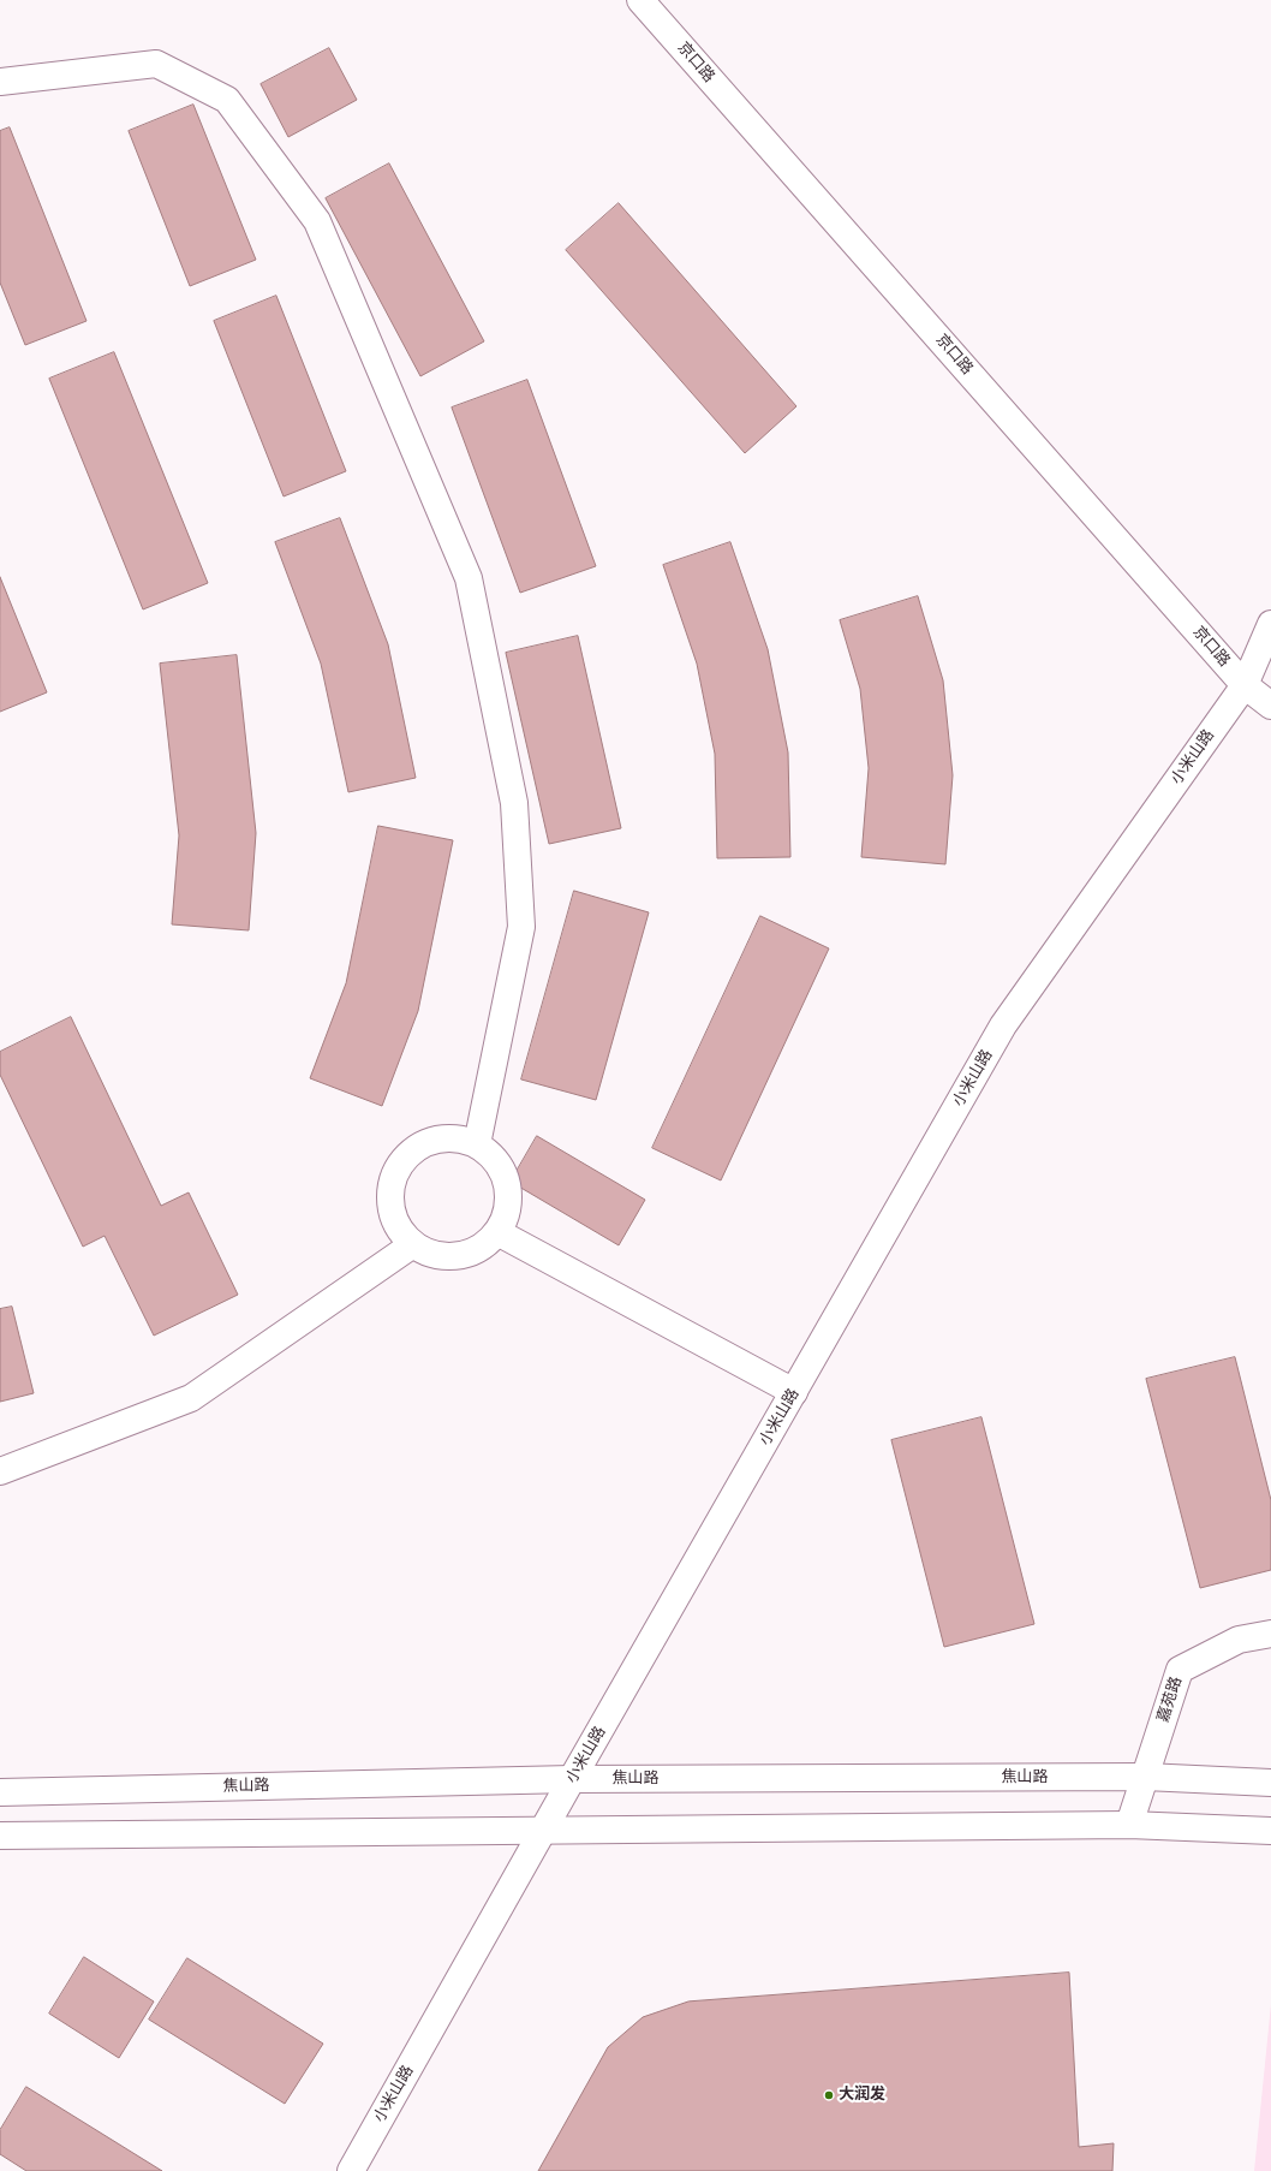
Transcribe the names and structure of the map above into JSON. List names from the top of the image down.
{
  "streets": {
    "street": [
      "京口路",
      "小米山路",
      "嘉苑路",
      "焦山路"
    ]
  },
  "crossings": [
    ["京口路", "小米山路"],
    ["小米山路", "焦山路"],
    ["嘉苑路", "焦山路"]
  ],
  "places": ["大润发"]
}
